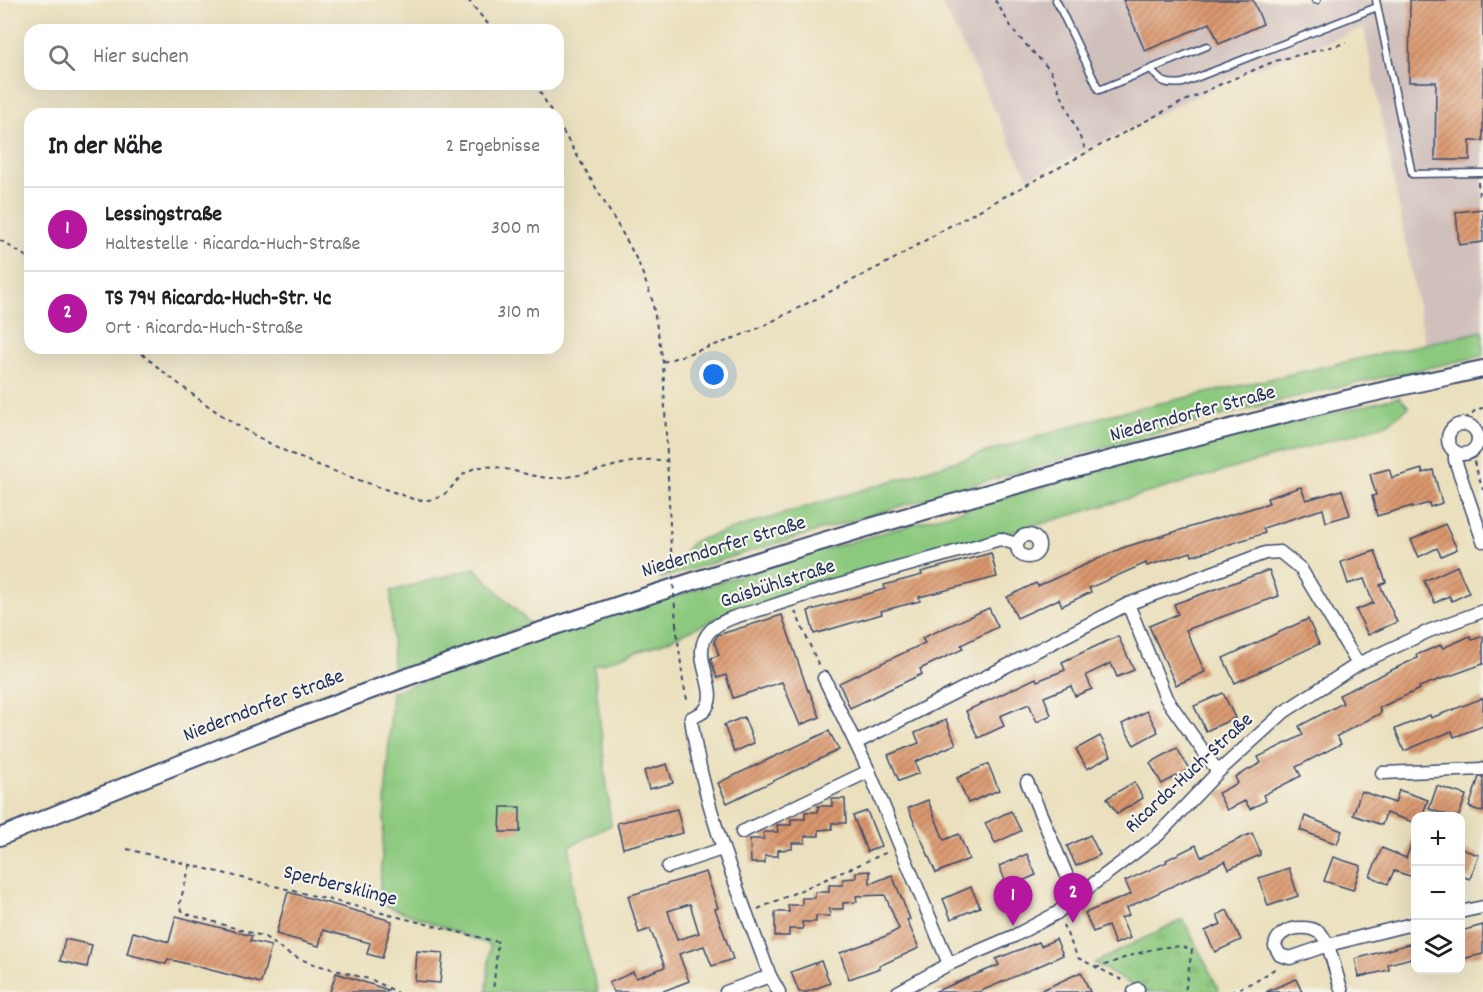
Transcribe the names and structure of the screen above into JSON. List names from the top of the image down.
{
  "streets": {
    "main road": ["Niederndorfer Straße"],
    "street": ["Gaisbühlstraße", "Ricarda-Huch-Straße"],
    "path": ["Sperbersklinge"]
  },
  "page": {
    "search": "Hier suchen",
    "heading": ["In der Nähe", "2 Ergebnisse"],
    "list": [
      {
        "mark": "1",
        "name": "Lessingstraße",
        "note": "Haltestelle · Ricarda-Huch-Straße",
        "value": "300 m"
      },
      {
        "mark": "2",
        "name": "TS 794 Ricarda-Huch-Str. 4c",
        "note": "Ort · Ricarda-Huch-Straße",
        "value": "310 m"
      }
    ],
    "map_buttons": ["+", "−"],
    "pins": ["2", "1"]
  }
}
